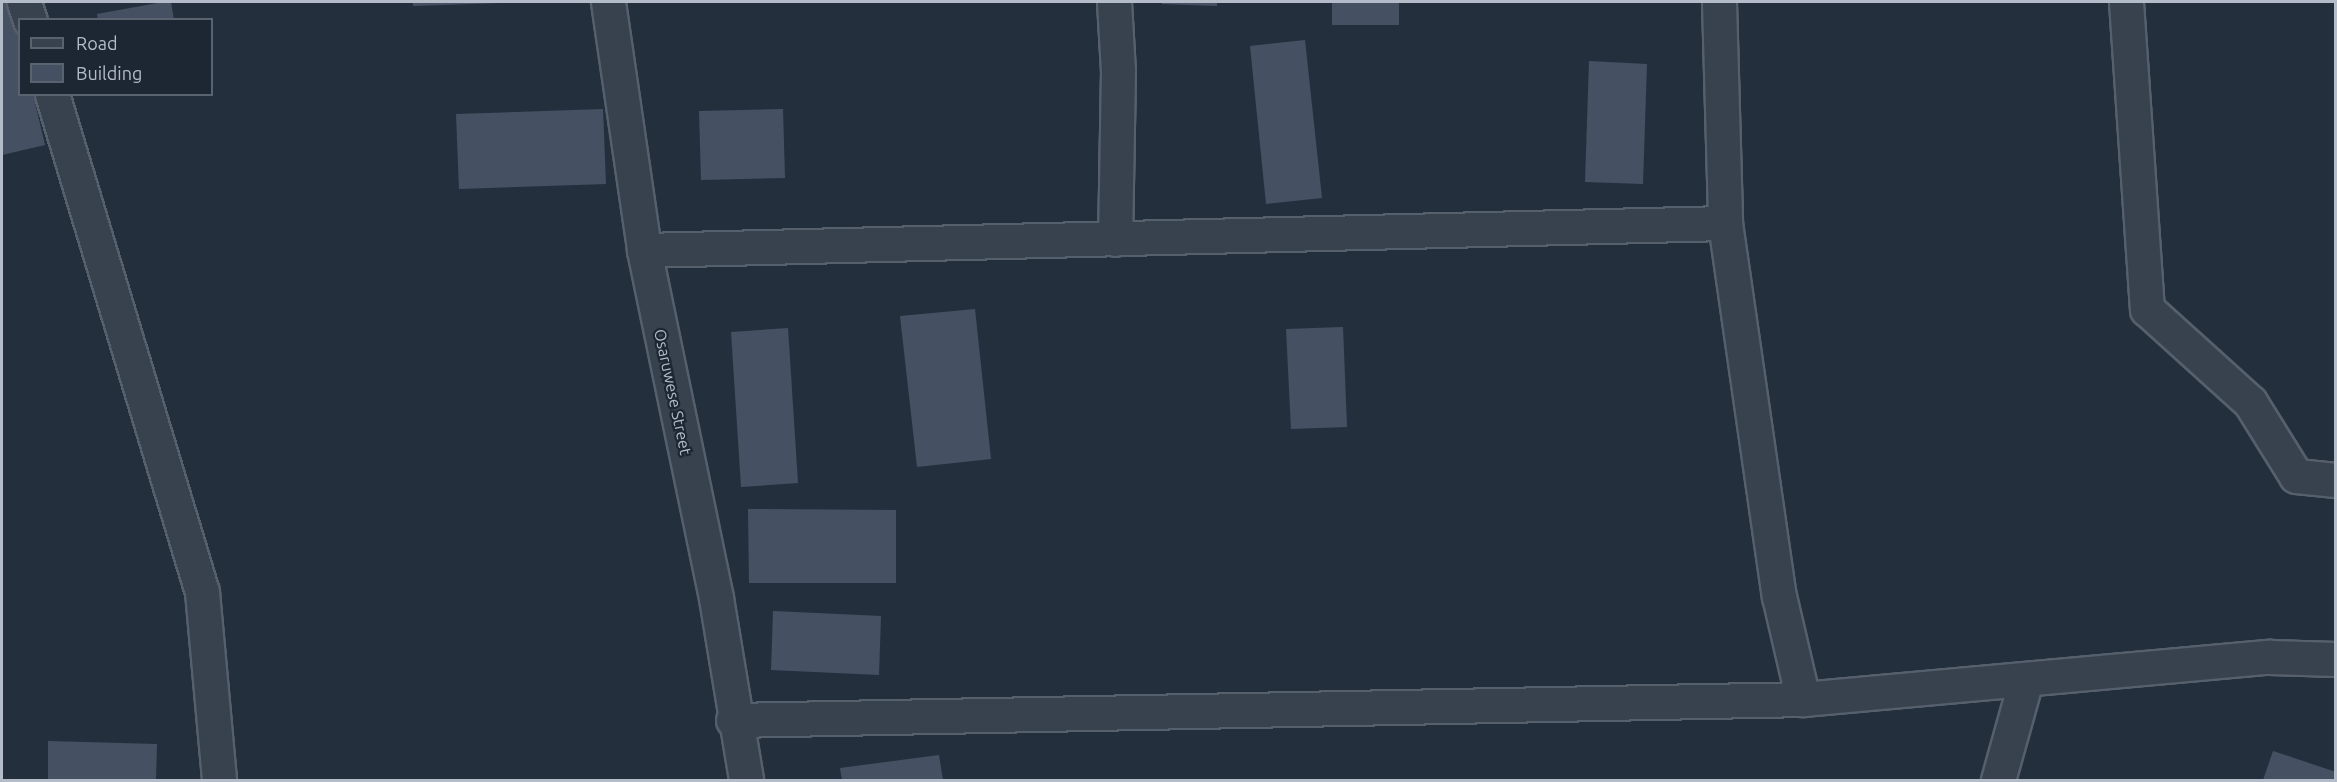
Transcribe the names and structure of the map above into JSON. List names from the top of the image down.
{
  "streets": {
    "street": ["Osaruwese Street"]
  },
  "legend": ["Road", "Building"]
}
